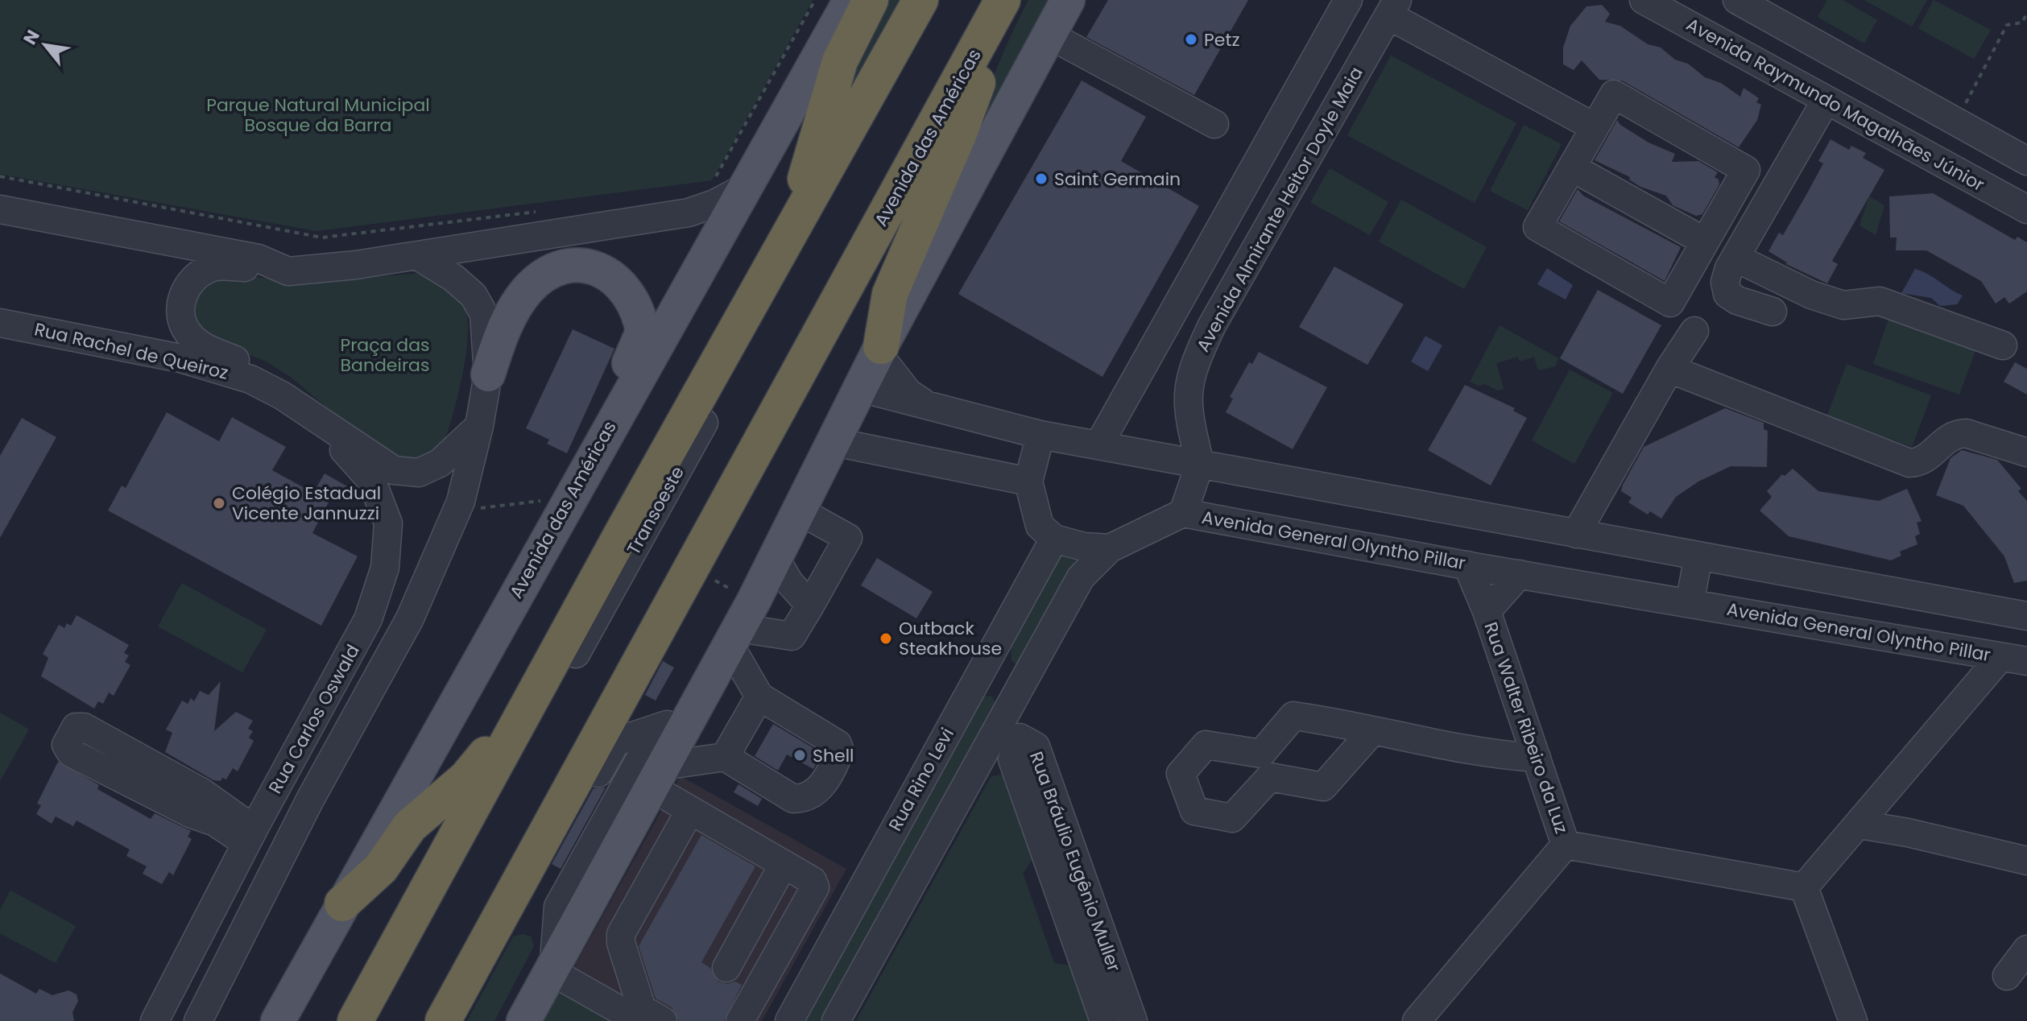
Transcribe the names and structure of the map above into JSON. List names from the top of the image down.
{
  "streets": {
    "highway": ["Avenida das Américas"],
    "street": [
      "Avenida Raymundo Magalhães Júnior",
      "Avenida Almirante Heitor Doyle Maia",
      "Rua Rachel de Queiroz",
      "Transoeste",
      "Avenida General Olyntho Pillar",
      "Rua Carlos Oswald",
      "Rua Walter Ribeiro da Luz",
      "Rua Rino Levi",
      "Rua Bráulio Eugênio Muller"
    ]
  },
  "crossings": [
    ["Rua Rachel de Queiroz", "Rua Carlos Oswald"],
    ["Avenida General Olyntho Pillar", "Rua Walter Ribeiro da Luz"]
  ],
  "parks": ["Parque Natural Municipal Bosque da Barra", "Praça das Bandeiras"],
  "places": [
    "Petz",
    "Saint Germain",
    "Colégio Estadual Vicente Jannuzzi",
    "Outback Steakhouse",
    "Shell"
  ],
  "north": "top left"
}
